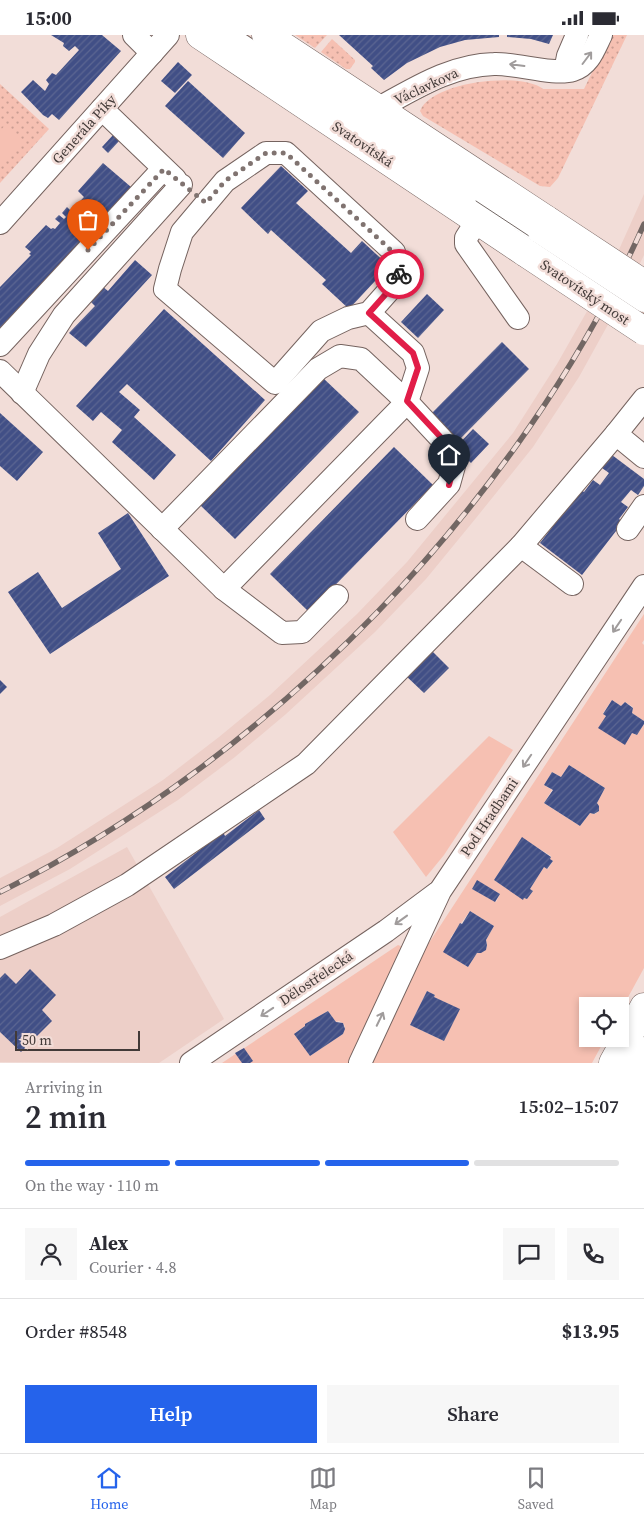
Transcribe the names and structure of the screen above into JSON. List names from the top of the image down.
{
  "streets": {
    "main road": ["Svatovítská", "Svatovítský most"],
    "street": [
      "Václavkova",
      "Generála Píky",
      "Pod Hradbami",
      "Dělostřelecká"
    ]
  },
  "crossings": [
    ["Svatovítská", "Svatovítský most"],
    ["Pod Hradbami", "Dělostřelecká"]
  ],
  "scale_bar": "50 m",
  "page": {
    "status": "15:00",
    "scale": "50 m",
    "heading": ["2 min", "Arriving in", "15:02–15:07"],
    "panel": [
      "Alex",
      "Courier · 4.8",
      "Order #8548",
      "$13.95"
    ],
    "bar": "On the way · 110 m",
    "buttons": ["Help", "Share"],
    "tabs": ["Home", "Map", "Saved"]
  }
}
